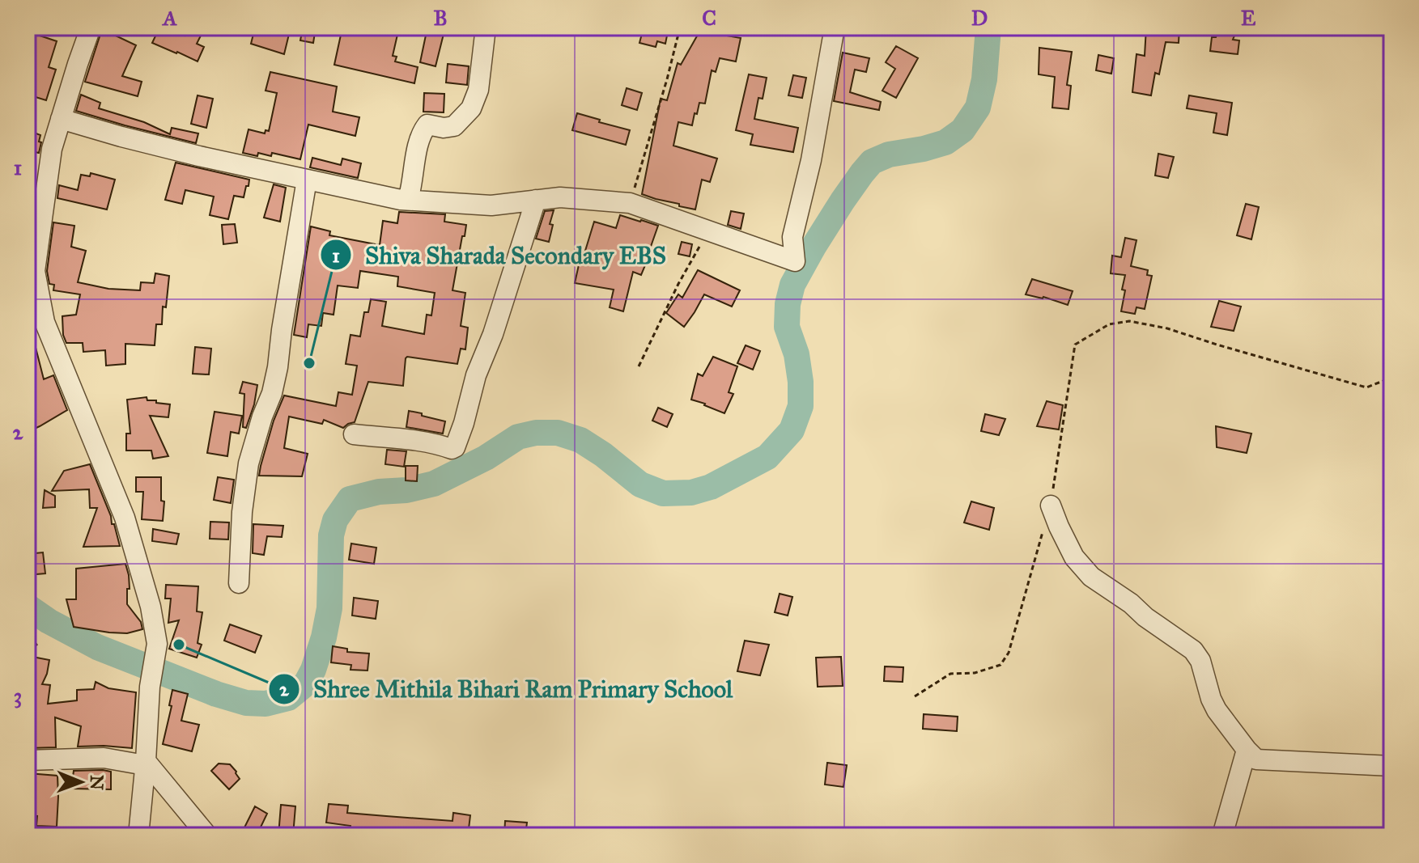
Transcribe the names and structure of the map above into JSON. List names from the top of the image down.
{
  "places": ["Shiva Sharada Secondary EBS", "Shree Mithila Bihari Ram Primary School"],
  "north": "right",
  "grid": {
    "columns": [
      "A",
      "B",
      "C",
      "D",
      "E"
    ],
    "rows": ["1", "2", "3"]
  }
}
